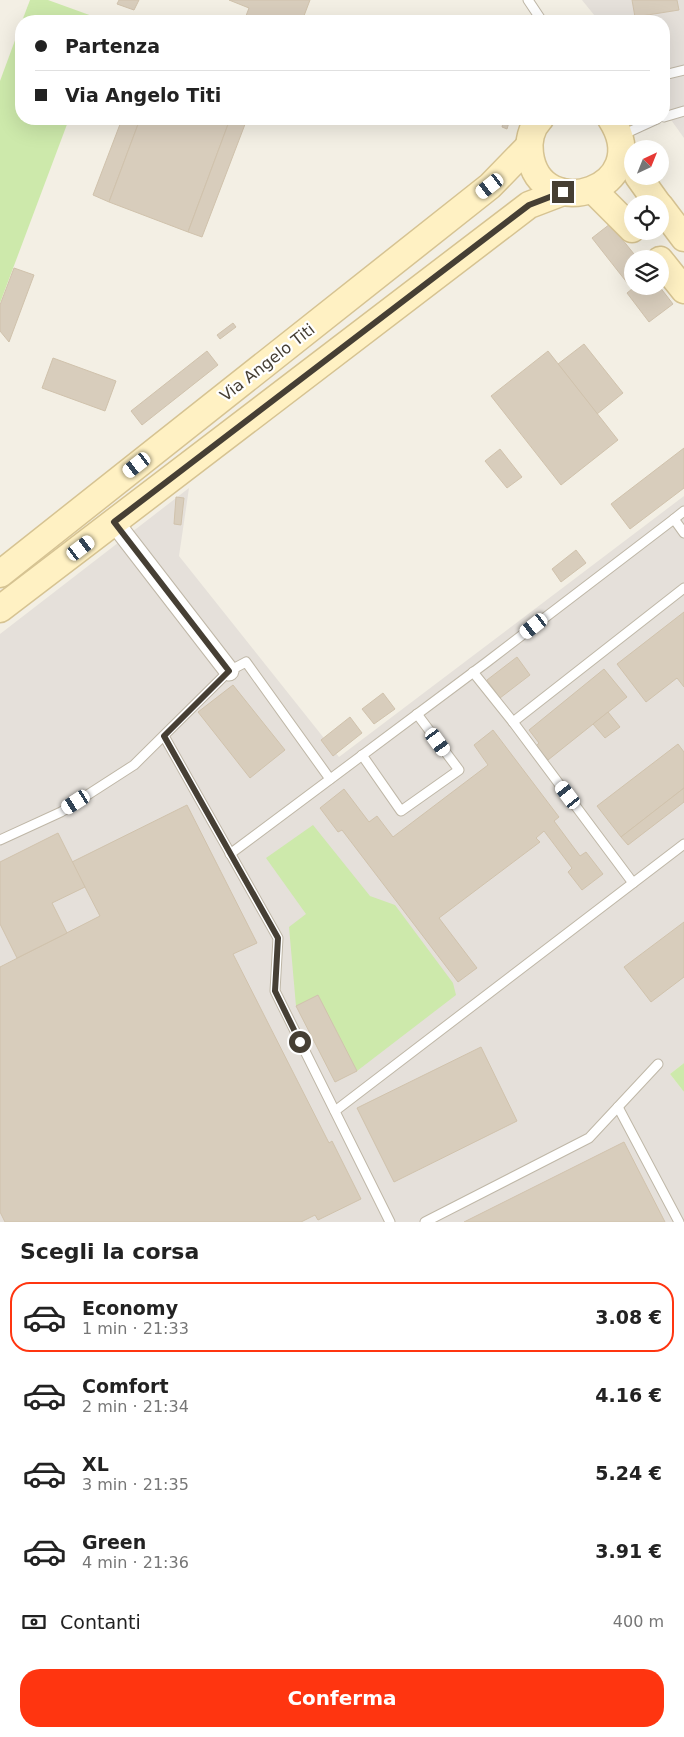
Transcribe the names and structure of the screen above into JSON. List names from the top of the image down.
{
  "streets": {
    "main road": ["Via Angelo Titi"]
  },
  "north": "top right",
  "page": {
    "banner": ["Partenza", "Via Angelo Titi"],
    "heading": "Scegli la corsa",
    "list": [
      {
        "name": "Economy",
        "note": "1 min · 21:33",
        "value": "3.08 €"
      },
      {
        "name": "Comfort",
        "note": "2 min · 21:34",
        "value": "4.16 €"
      },
      {
        "name": "XL",
        "note": "3 min · 21:35",
        "value": "5.24 €"
      },
      {
        "name": "Green",
        "note": "4 min · 21:36",
        "value": "3.91 €"
      }
    ],
    "pay": ["Contanti", "400 m"],
    "buttons": "Conferma"
  }
}
